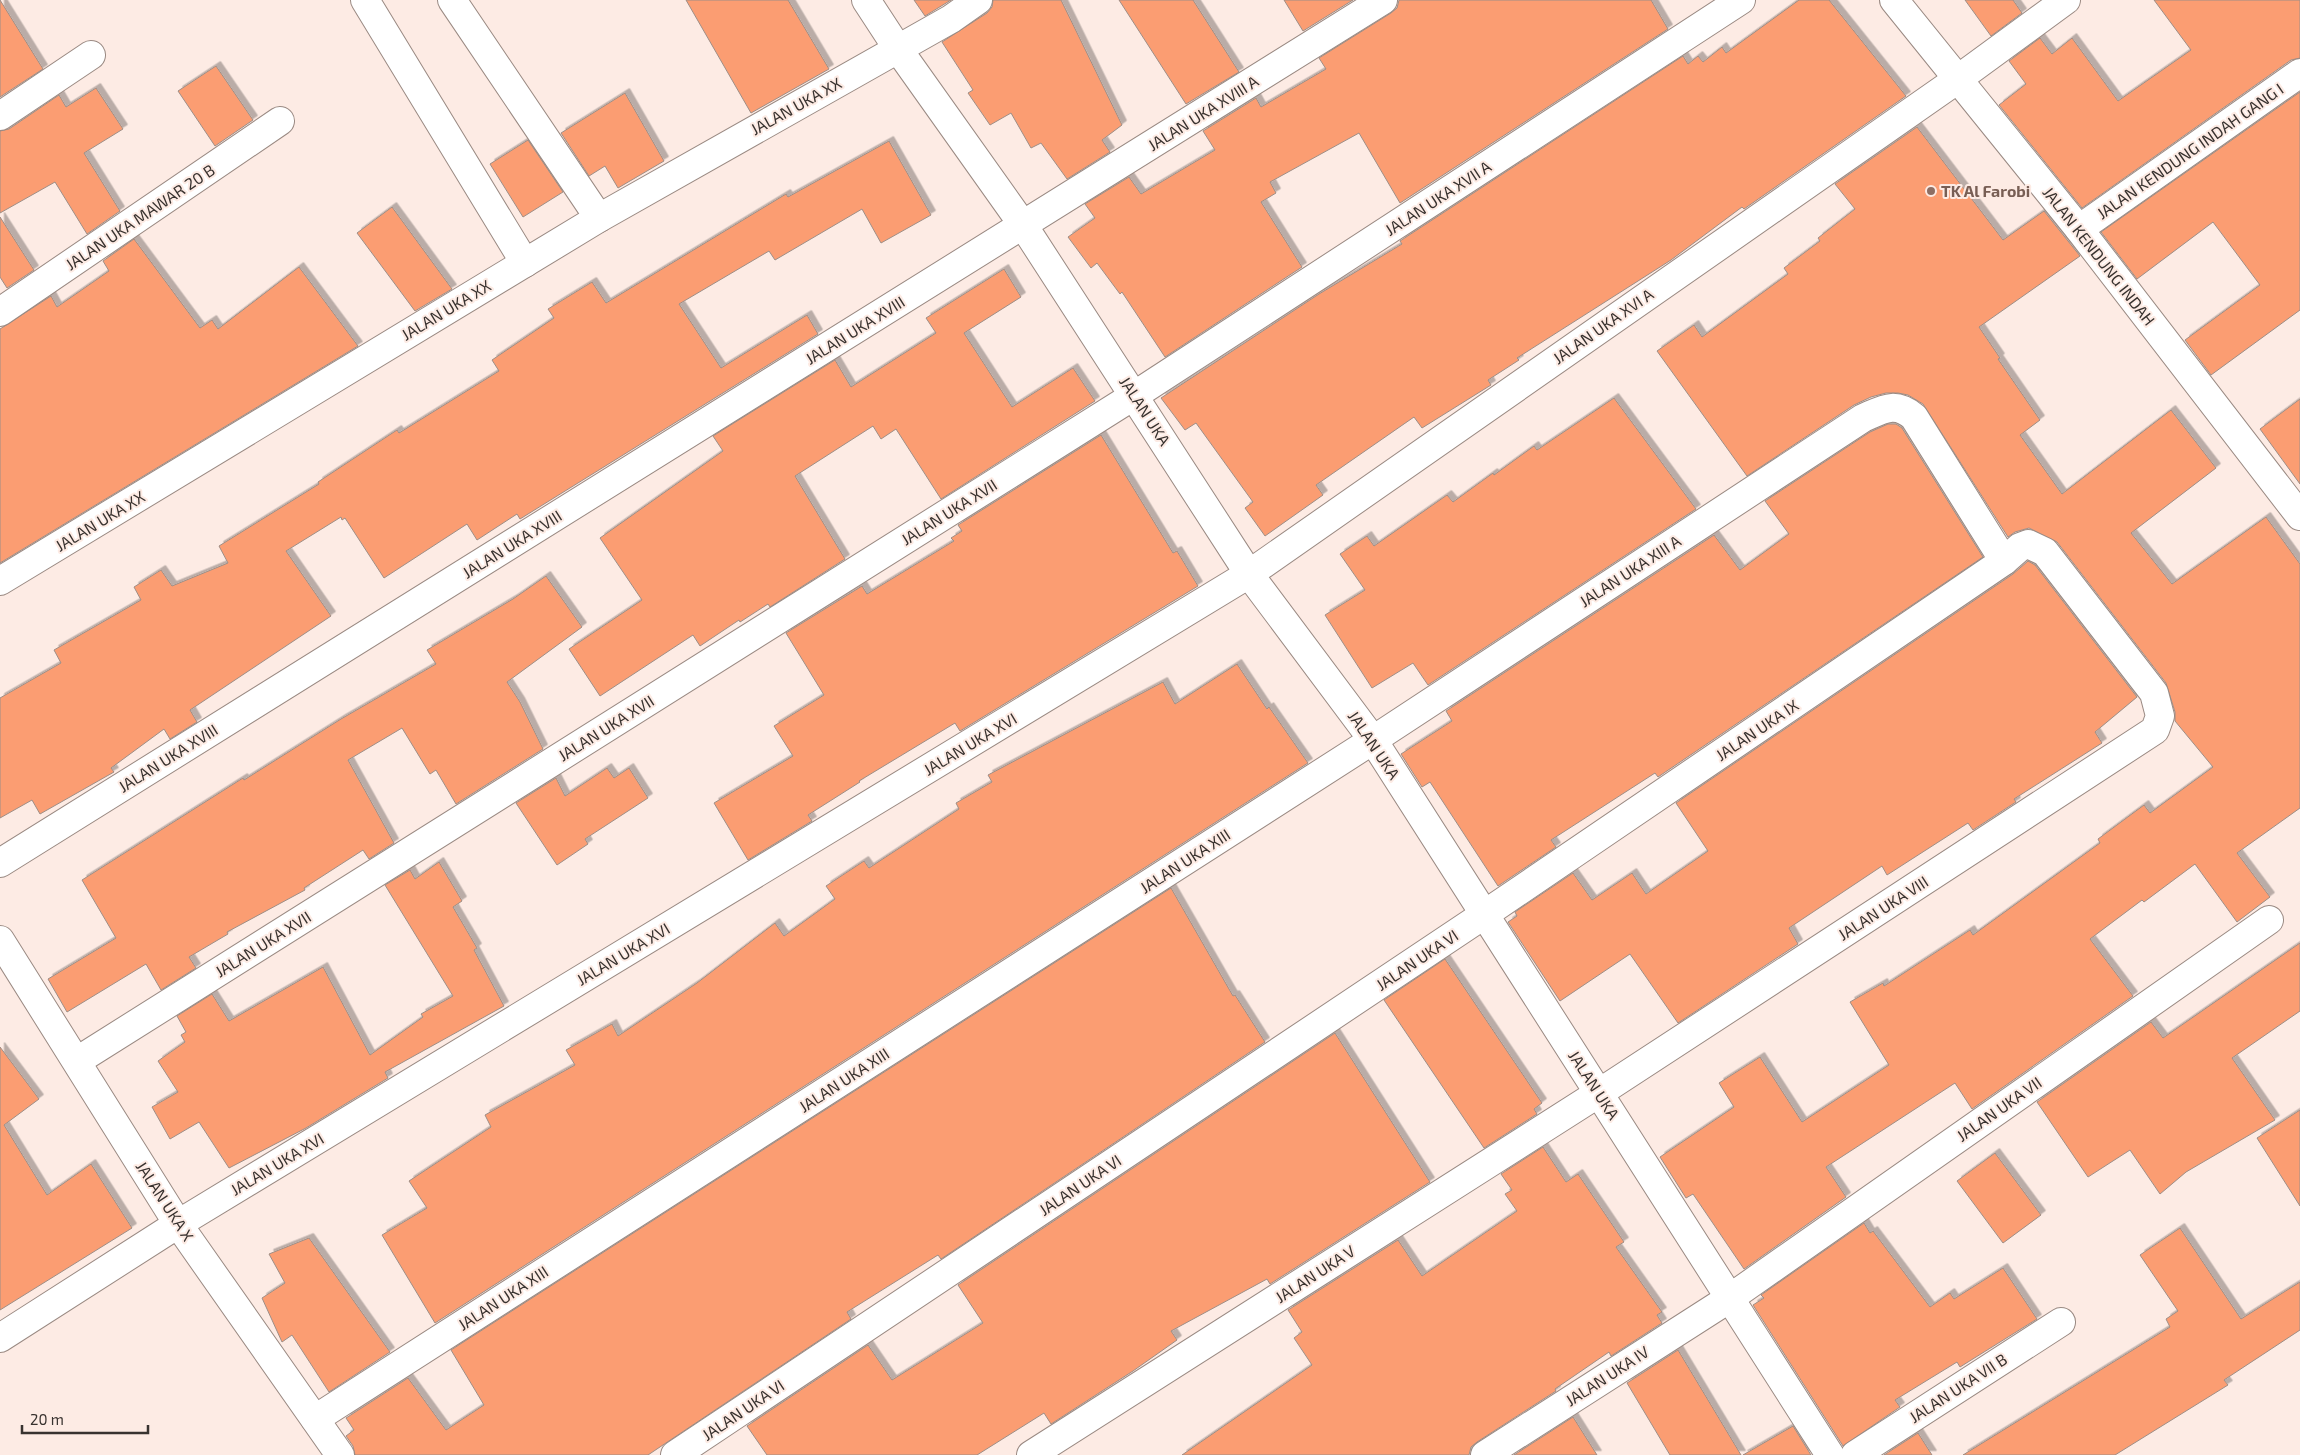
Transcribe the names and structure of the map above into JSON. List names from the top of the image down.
{
  "streets": {
    "street": [
      "JALAN UKA XX",
      "JALAN UKA XVIII A",
      "JALAN KENDUNG INDAH GANG I",
      "JALAN UKA XVII A",
      "JALAN UKA MAWAR 20 B",
      "JALAN KENDUNG INDAH",
      "JALAN UKA XVI A",
      "JALAN UKA XVIII",
      "JALAN UKA",
      "JALAN UKA XVII",
      "JALAN UKA XIII A",
      "JALAN UKA IX",
      "JALAN UKA XVI",
      "JALAN UKA XIII",
      "JALAN UKA VIII",
      "JALAN UKA VI",
      "JALAN UKA VII",
      "JALAN UKA X",
      "JALAN UKA V",
      "JALAN UKA IV",
      "JALAN UKA VII B"
    ]
  },
  "crossings": [
    ["JALAN UKA XX", "JALAN UKA"],
    ["JALAN UKA XVIII A", "JALAN UKA XVIII"],
    ["JALAN UKA XVIII A", "JALAN UKA"],
    ["JALAN KENDUNG INDAH GANG I", "JALAN KENDUNG INDAH"],
    ["JALAN UKA XVII A", "JALAN UKA"],
    ["JALAN UKA XVII A", "JALAN UKA XVII"],
    ["JALAN KENDUNG INDAH", "JALAN UKA XVI A"],
    ["JALAN UKA XVI A", "JALAN UKA"],
    ["JALAN UKA XVI A", "JALAN UKA XVI"],
    ["JALAN UKA XVIII", "JALAN UKA"],
    ["JALAN UKA", "JALAN UKA XVII"],
    ["JALAN UKA", "JALAN UKA XIII A"],
    ["JALAN UKA", "JALAN UKA IX"],
    ["JALAN UKA", "JALAN UKA XVI"],
    ["JALAN UKA", "JALAN UKA XIII"],
    ["JALAN UKA", "JALAN UKA VIII"],
    ["JALAN UKA", "JALAN UKA VI"],
    ["JALAN UKA", "JALAN UKA VII"],
    ["JALAN UKA", "JALAN UKA V"],
    ["JALAN UKA", "JALAN UKA IV"],
    ["JALAN UKA XVII", "JALAN UKA X"],
    ["JALAN UKA XIII A", "JALAN UKA IX"],
    ["JALAN UKA XIII A", "JALAN UKA XIII"],
    ["JALAN UKA IX", "JALAN UKA VIII"],
    ["JALAN UKA IX", "JALAN UKA VI"],
    ["JALAN UKA XVI", "JALAN UKA X"],
    ["JALAN UKA XIII", "JALAN UKA X"],
    ["JALAN UKA VIII", "JALAN UKA V"],
    ["JALAN UKA VII", "JALAN UKA IV"]
  ],
  "places": ["TK Al Farobi"],
  "scale_bar": "20 m"
}
